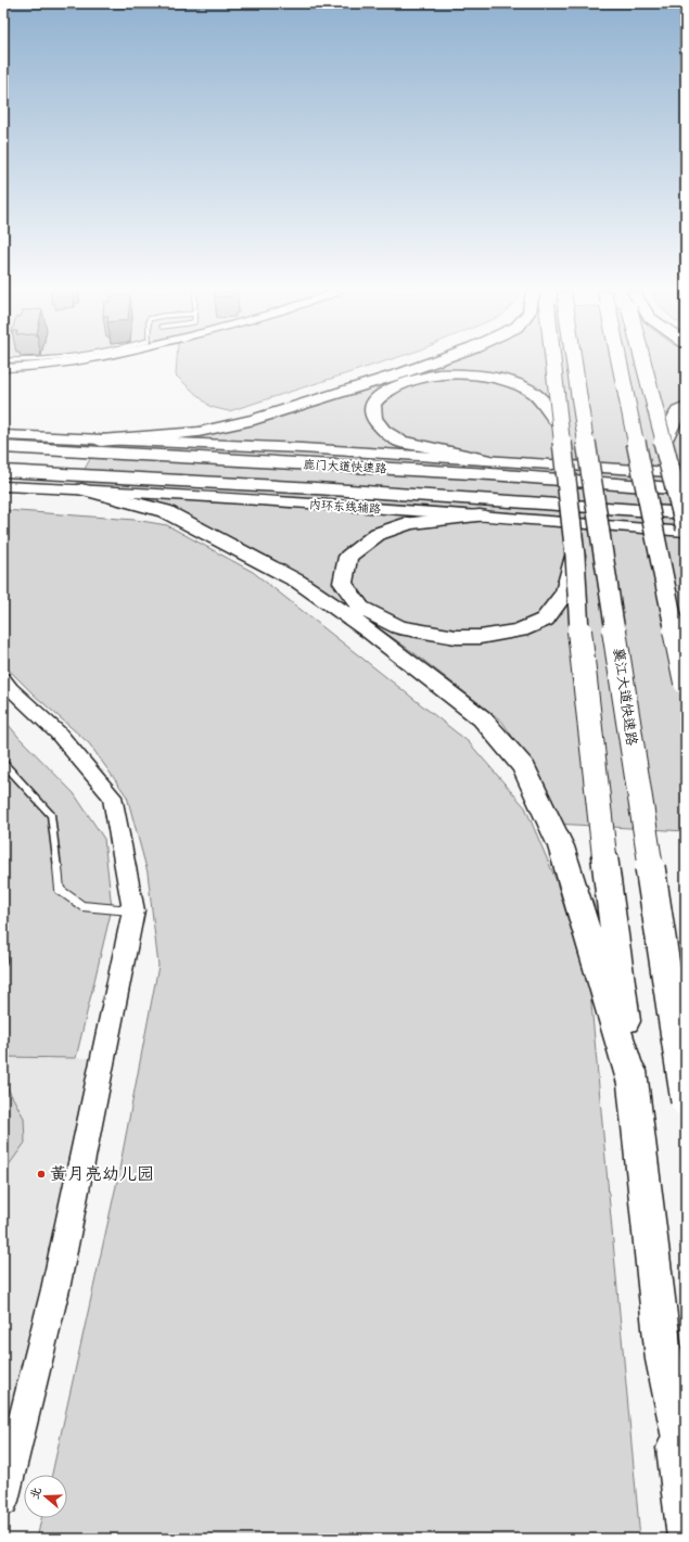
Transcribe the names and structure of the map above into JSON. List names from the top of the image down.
{
  "streets": {
    "highway": ["鹿门大道快速路", "襄江大道快速路"],
    "main road": ["内环东线辅路"]
  },
  "crossings": [
    ["鹿门大道快速路", "内环东线辅路"]
  ],
  "places": ["黄月亮幼儿园"],
  "north": "left"
}
